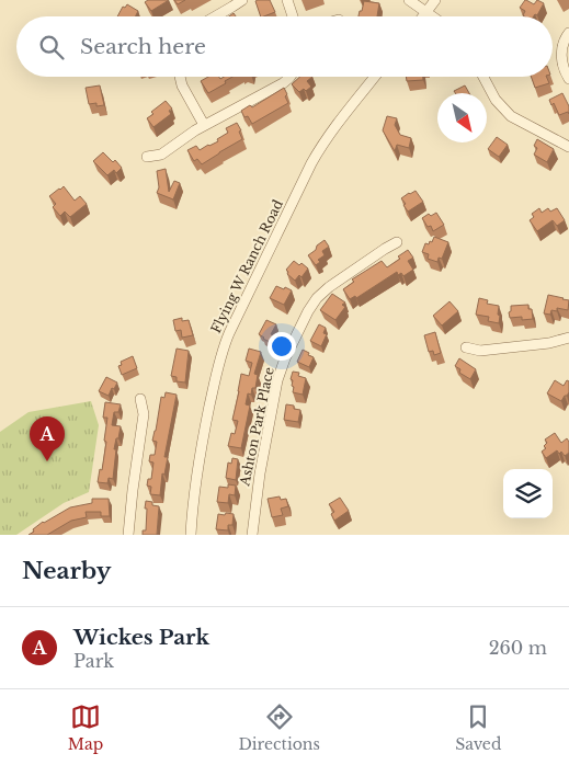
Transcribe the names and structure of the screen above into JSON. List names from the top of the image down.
{
  "streets": {
    "street": ["Flying W Ranch Road", "Ashton Park Place"]
  },
  "north": "bottom right",
  "page": {
    "search": "Search here",
    "pins": "A",
    "heading": "Nearby",
    "list": [
      {
        "mark": "A",
        "name": "Wickes Park",
        "note": "Park",
        "value": "260 m"
      }
    ],
    "nav": ["Map", "Directions", "Saved"]
  }
}
